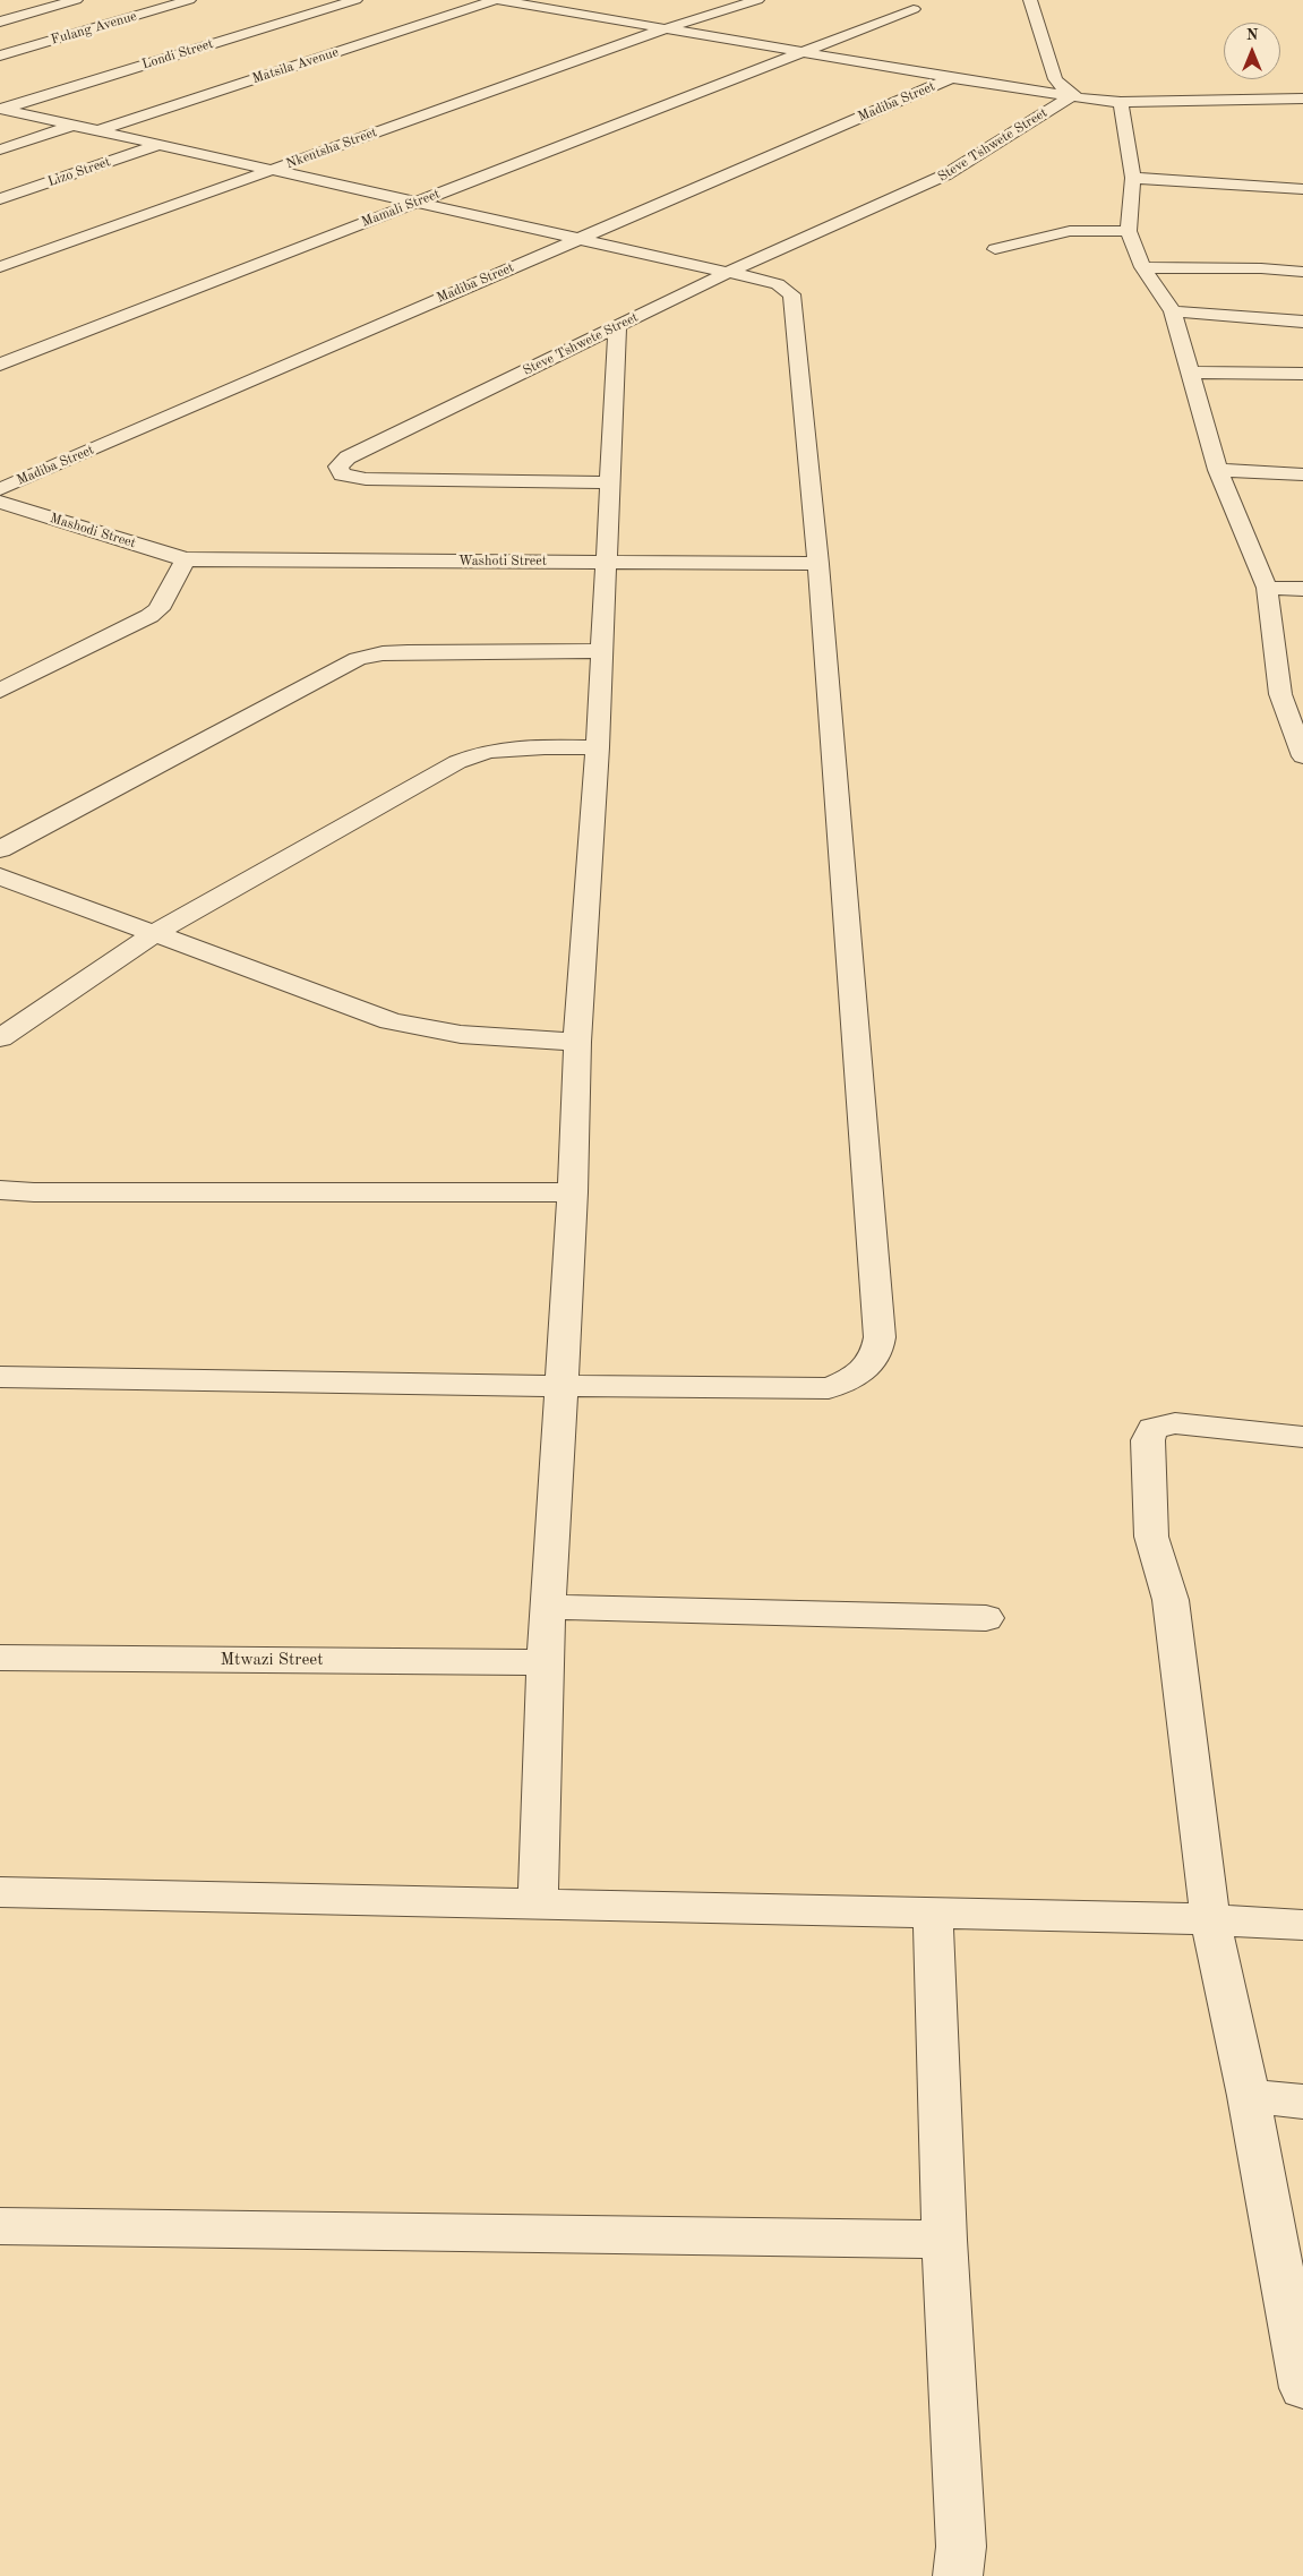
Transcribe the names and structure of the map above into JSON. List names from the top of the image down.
{
  "streets": {
    "street": [
      "Fulang Avenue",
      "Londi Street",
      "Matsila Avenue",
      "Madiba Street",
      "Steve Tshwete Street",
      "Nkentsha Street",
      "Lizo Street",
      "Mamali Street",
      "Mashodi Street",
      "Washoti Street",
      "Mtwazi Street"
    ]
  },
  "crossings": [
    ["Mashodi Street", "Washoti Street"]
  ],
  "north": "top"
}
